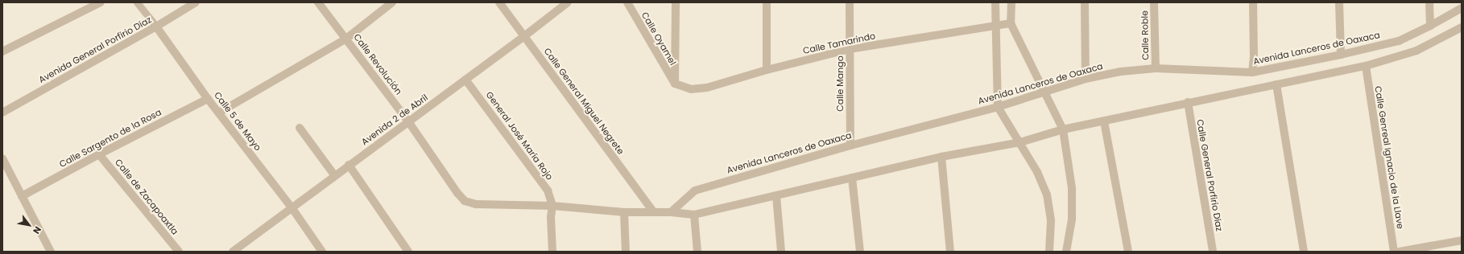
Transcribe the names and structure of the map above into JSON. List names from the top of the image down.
{
  "streets": {
    "street": [
      "Calle Roble",
      "Calle Oyamel",
      "Calle Tamarindo",
      "Avenida Lanceros de Oaxaca",
      "Avenida General Porfirio Díaz",
      "Calle Revolución",
      "Calle Mango",
      "Calle General Miguel Negrete",
      "Avenida 2 de Abril",
      "Calle 5 de Mayo",
      "General José María Rojo",
      "Calle Sargento de la Rosa",
      "Calle Genreal Ignacio de la Llave",
      "Calle General Porfirio Díaz",
      "Calle de Zacapoaxtla"
    ]
  },
  "crossings": [
    ["Calle Roble", "Avenida Lanceros de Oaxaca"],
    ["Calle Oyamel", "Calle Tamarindo"],
    ["Calle Tamarindo", "Calle Mango"],
    ["Avenida Lanceros de Oaxaca", "Calle Mango"],
    ["Avenida General Porfirio Díaz", "Calle 5 de Mayo"],
    ["Calle Revolución", "Avenida 2 de Abril"],
    ["Calle Revolución", "General José María Rojo"],
    ["Calle General Miguel Negrete", "Avenida 2 de Abril"],
    ["Avenida 2 de Abril", "Calle 5 de Mayo"],
    ["Avenida 2 de Abril", "General José María Rojo"],
    ["Calle 5 de Mayo", "Calle Sargento de la Rosa"],
    ["Calle Sargento de la Rosa", "Calle de Zacapoaxtla"]
  ],
  "north": "bottom right"
}
